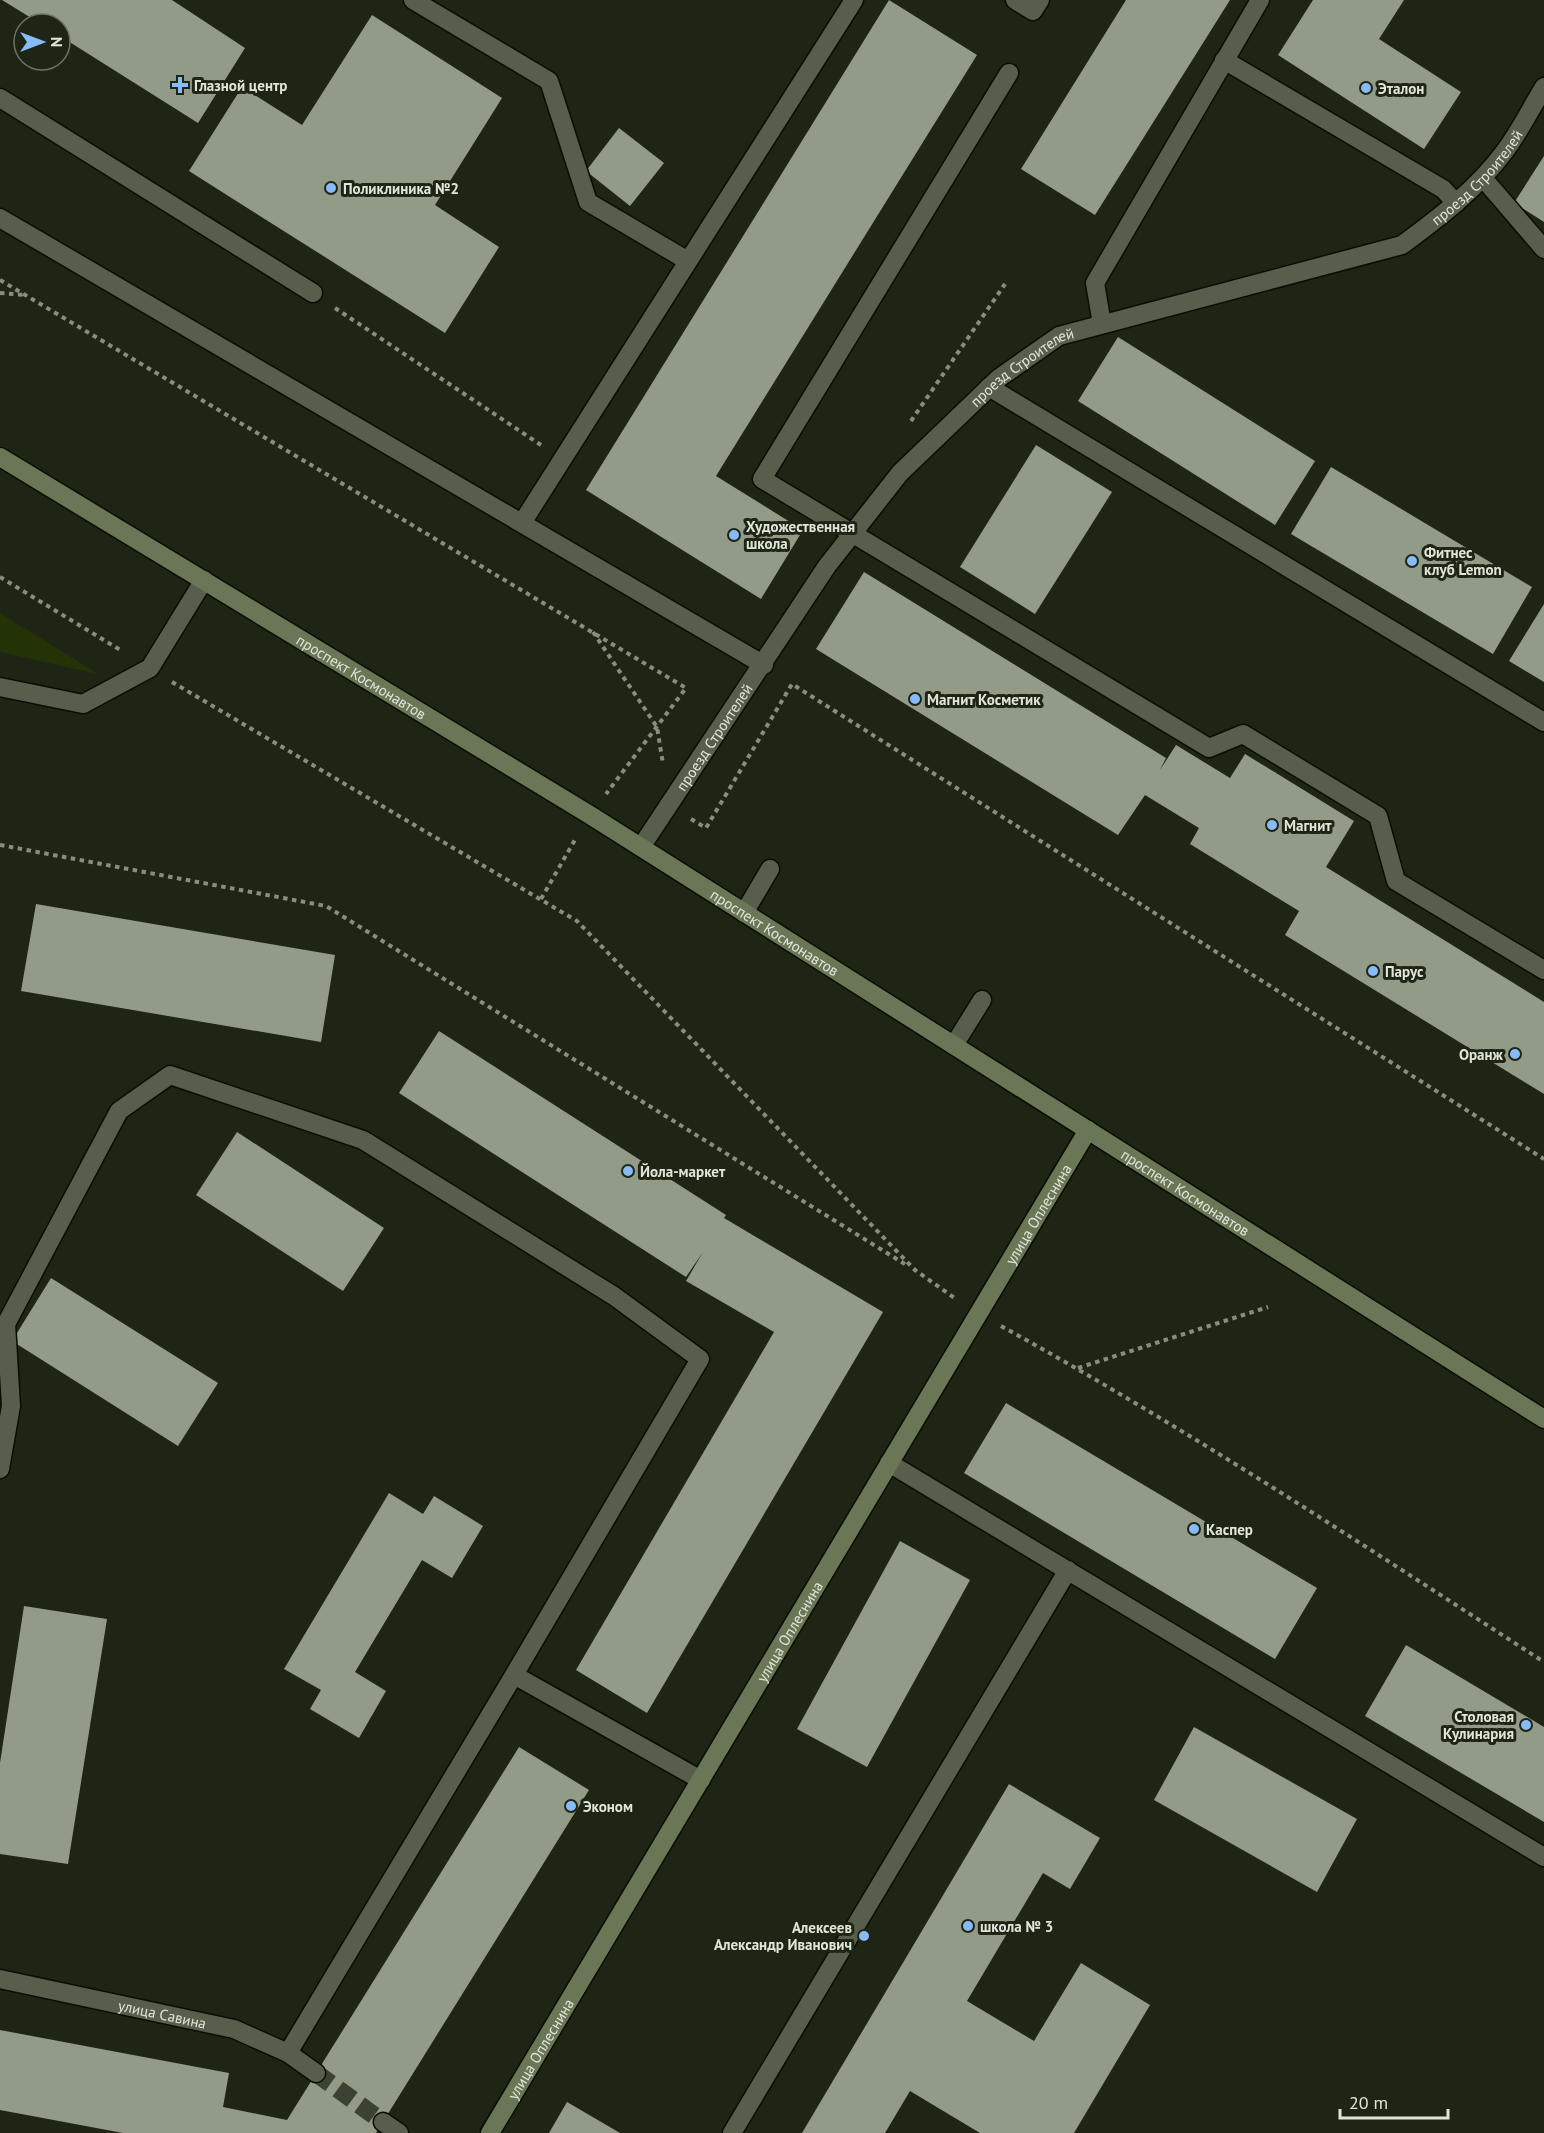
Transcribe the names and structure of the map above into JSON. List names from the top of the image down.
{
  "streets": {
    "main road": ["проспект Космонавтов", "улица Оплеснина"],
    "street": ["проезд Строителей", "улица Савина"]
  },
  "crossings": [
    ["проезд Строителей", "проспект Космонавтов"],
    ["проспект Космонавтов", "улица Оплеснина"]
  ],
  "places": {
    "health": ["Глазной центр"],
    "other": [
      "Эталон",
      "Поликлиника №2",
      "Художественная школа",
      "Фитнес клуб Lemon",
      "Магнит Косметик",
      "Магнит",
      "Парус",
      "Оранж",
      "Йола-маркет",
      "Каспер",
      "Столовая Кулинария",
      "Эконом",
      "школа № 3",
      "Алексеев Александр Иванович"
    ]
  },
  "scale_bar": "20 m",
  "north": "right"
}
